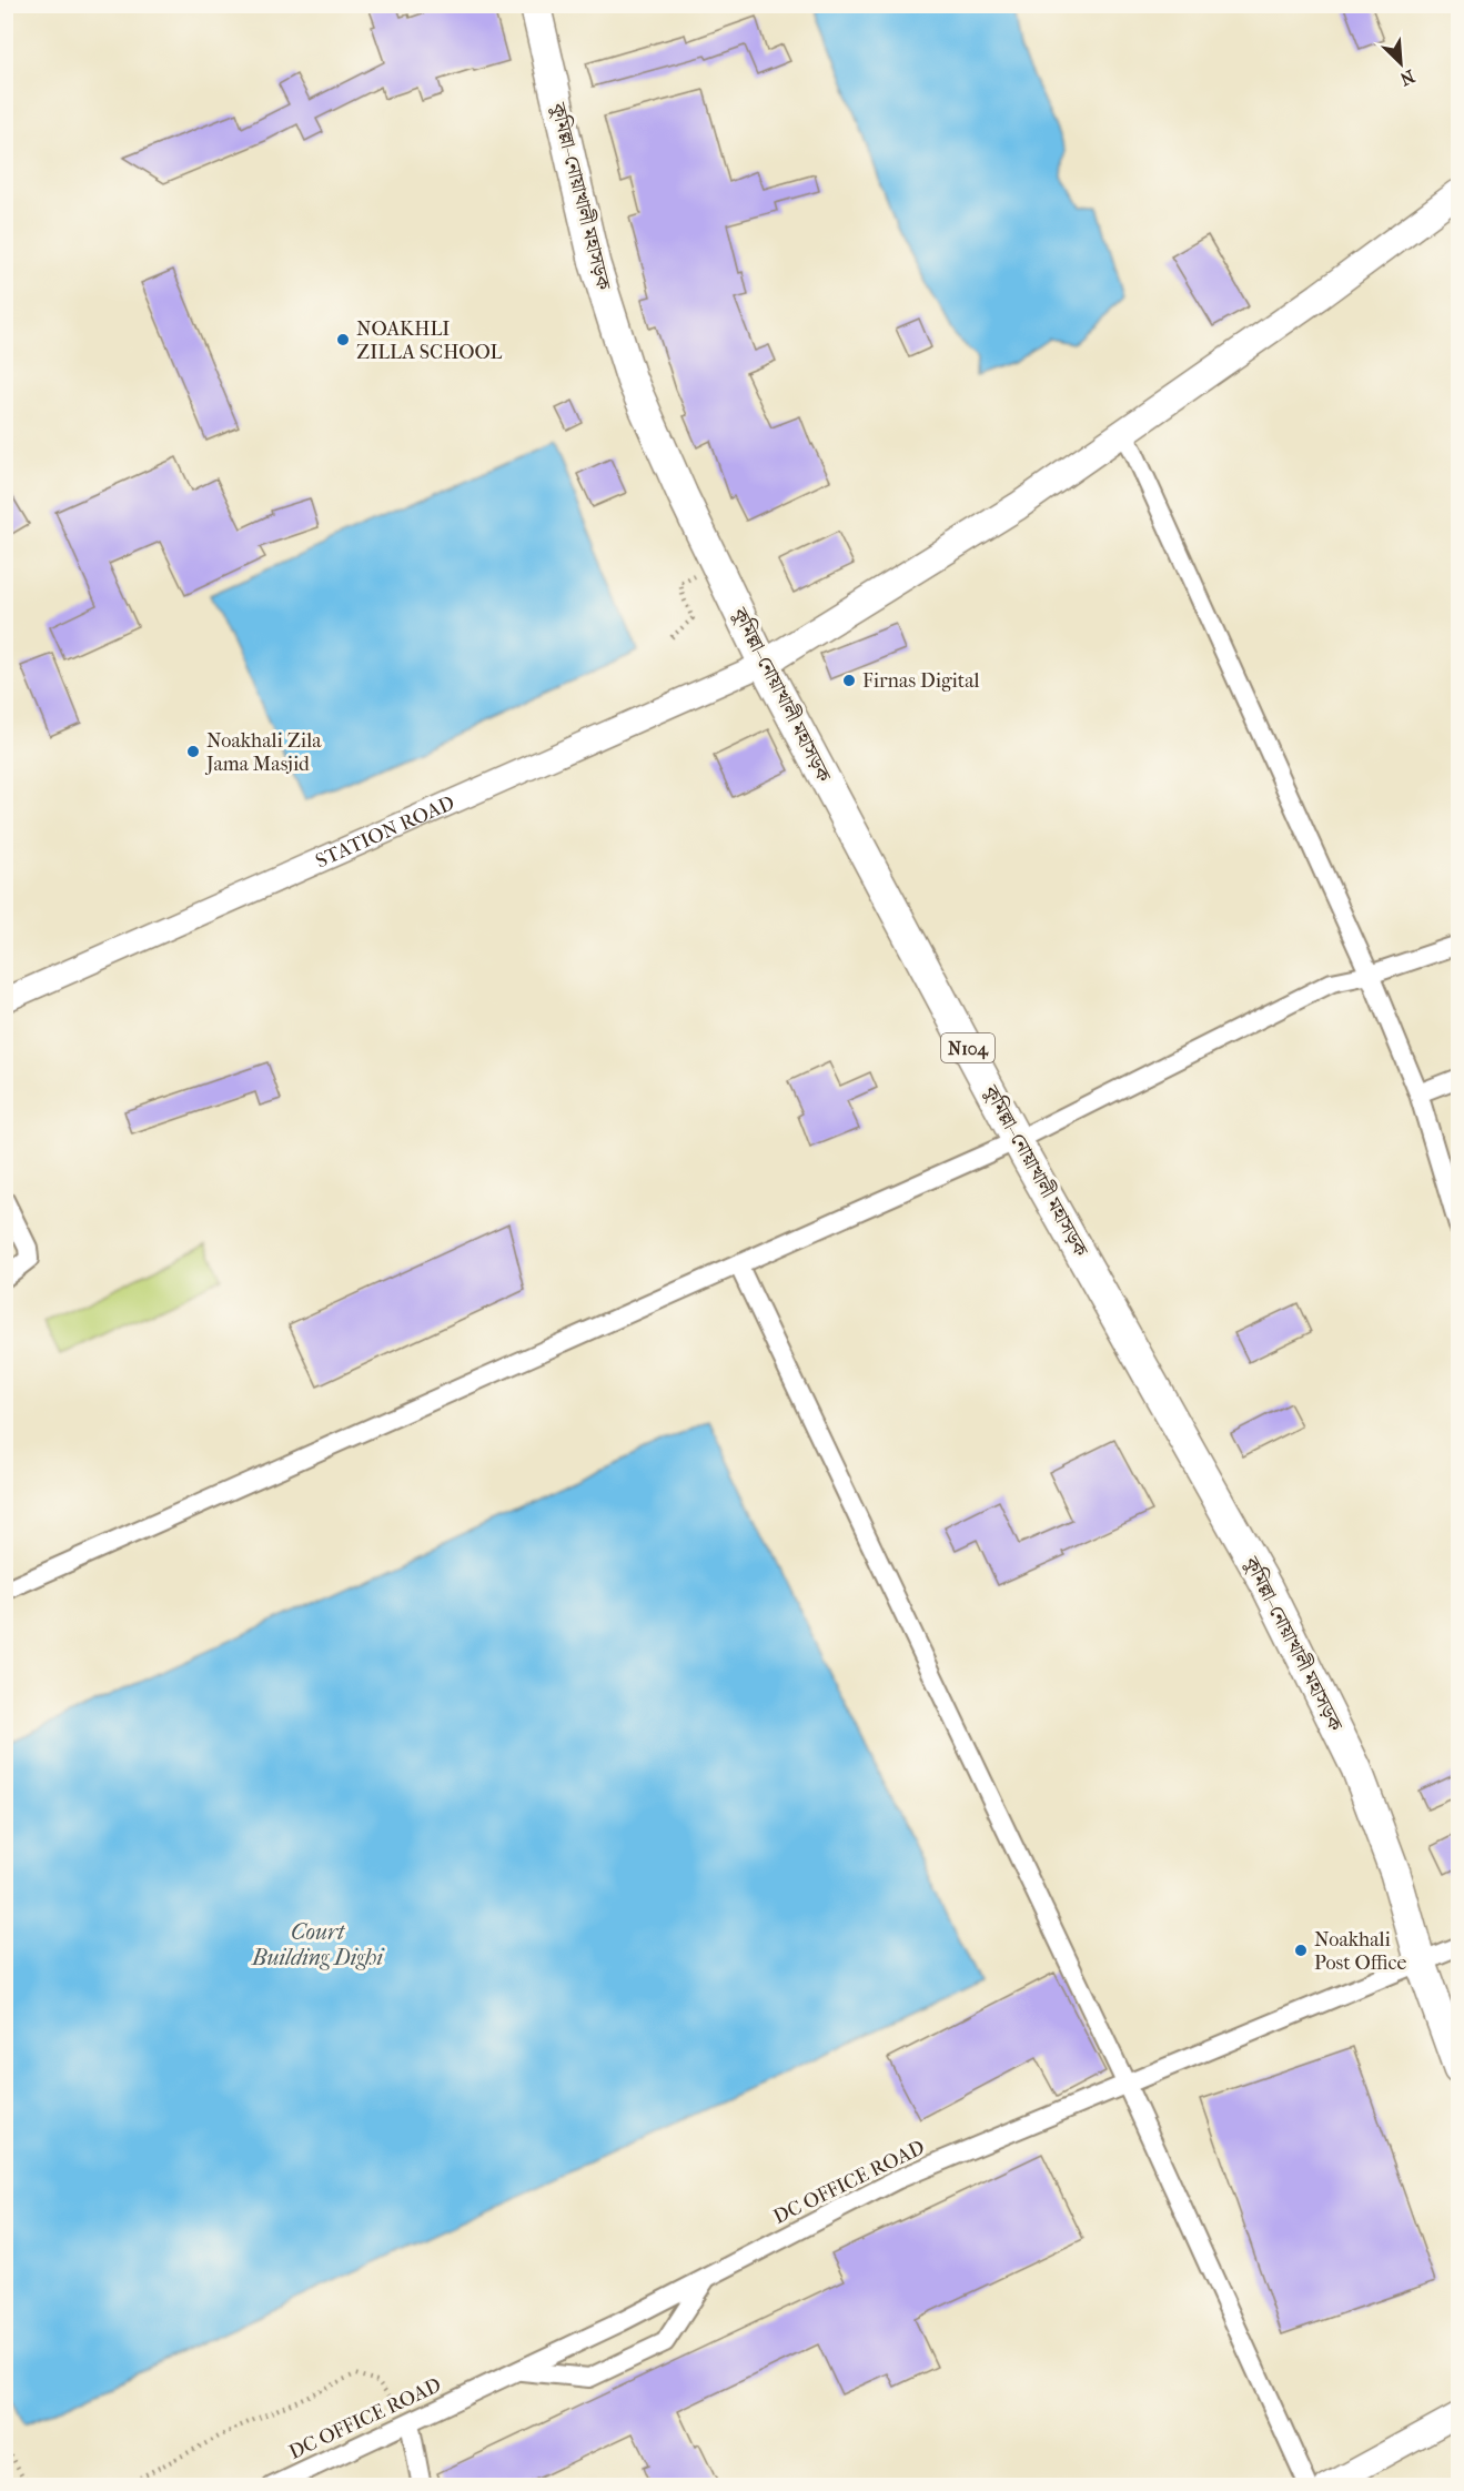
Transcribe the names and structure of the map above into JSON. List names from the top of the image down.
{
  "streets": {
    "highway": ["কুমিল্লা–নোয়াখালী মহাসড়ক", "N104"],
    "street": ["STATION ROAD", "DC OFFICE ROAD"]
  },
  "crossings": [
    ["কুমিল্লা–নোয়াখালী মহাসড়ক", "STATION ROAD"],
    ["কুমিল্লা–নোয়াখালী মহাসড়ক", "DC OFFICE ROAD"]
  ],
  "water": ["Court Building Dighi"],
  "places": [
    "NOAKHLI ZILLA SCHOOL",
    "Firnas Digital",
    "Noakhali Zila Jama Masjid",
    "Noakhali Post Office"
  ],
  "north": "bottom right"
}
